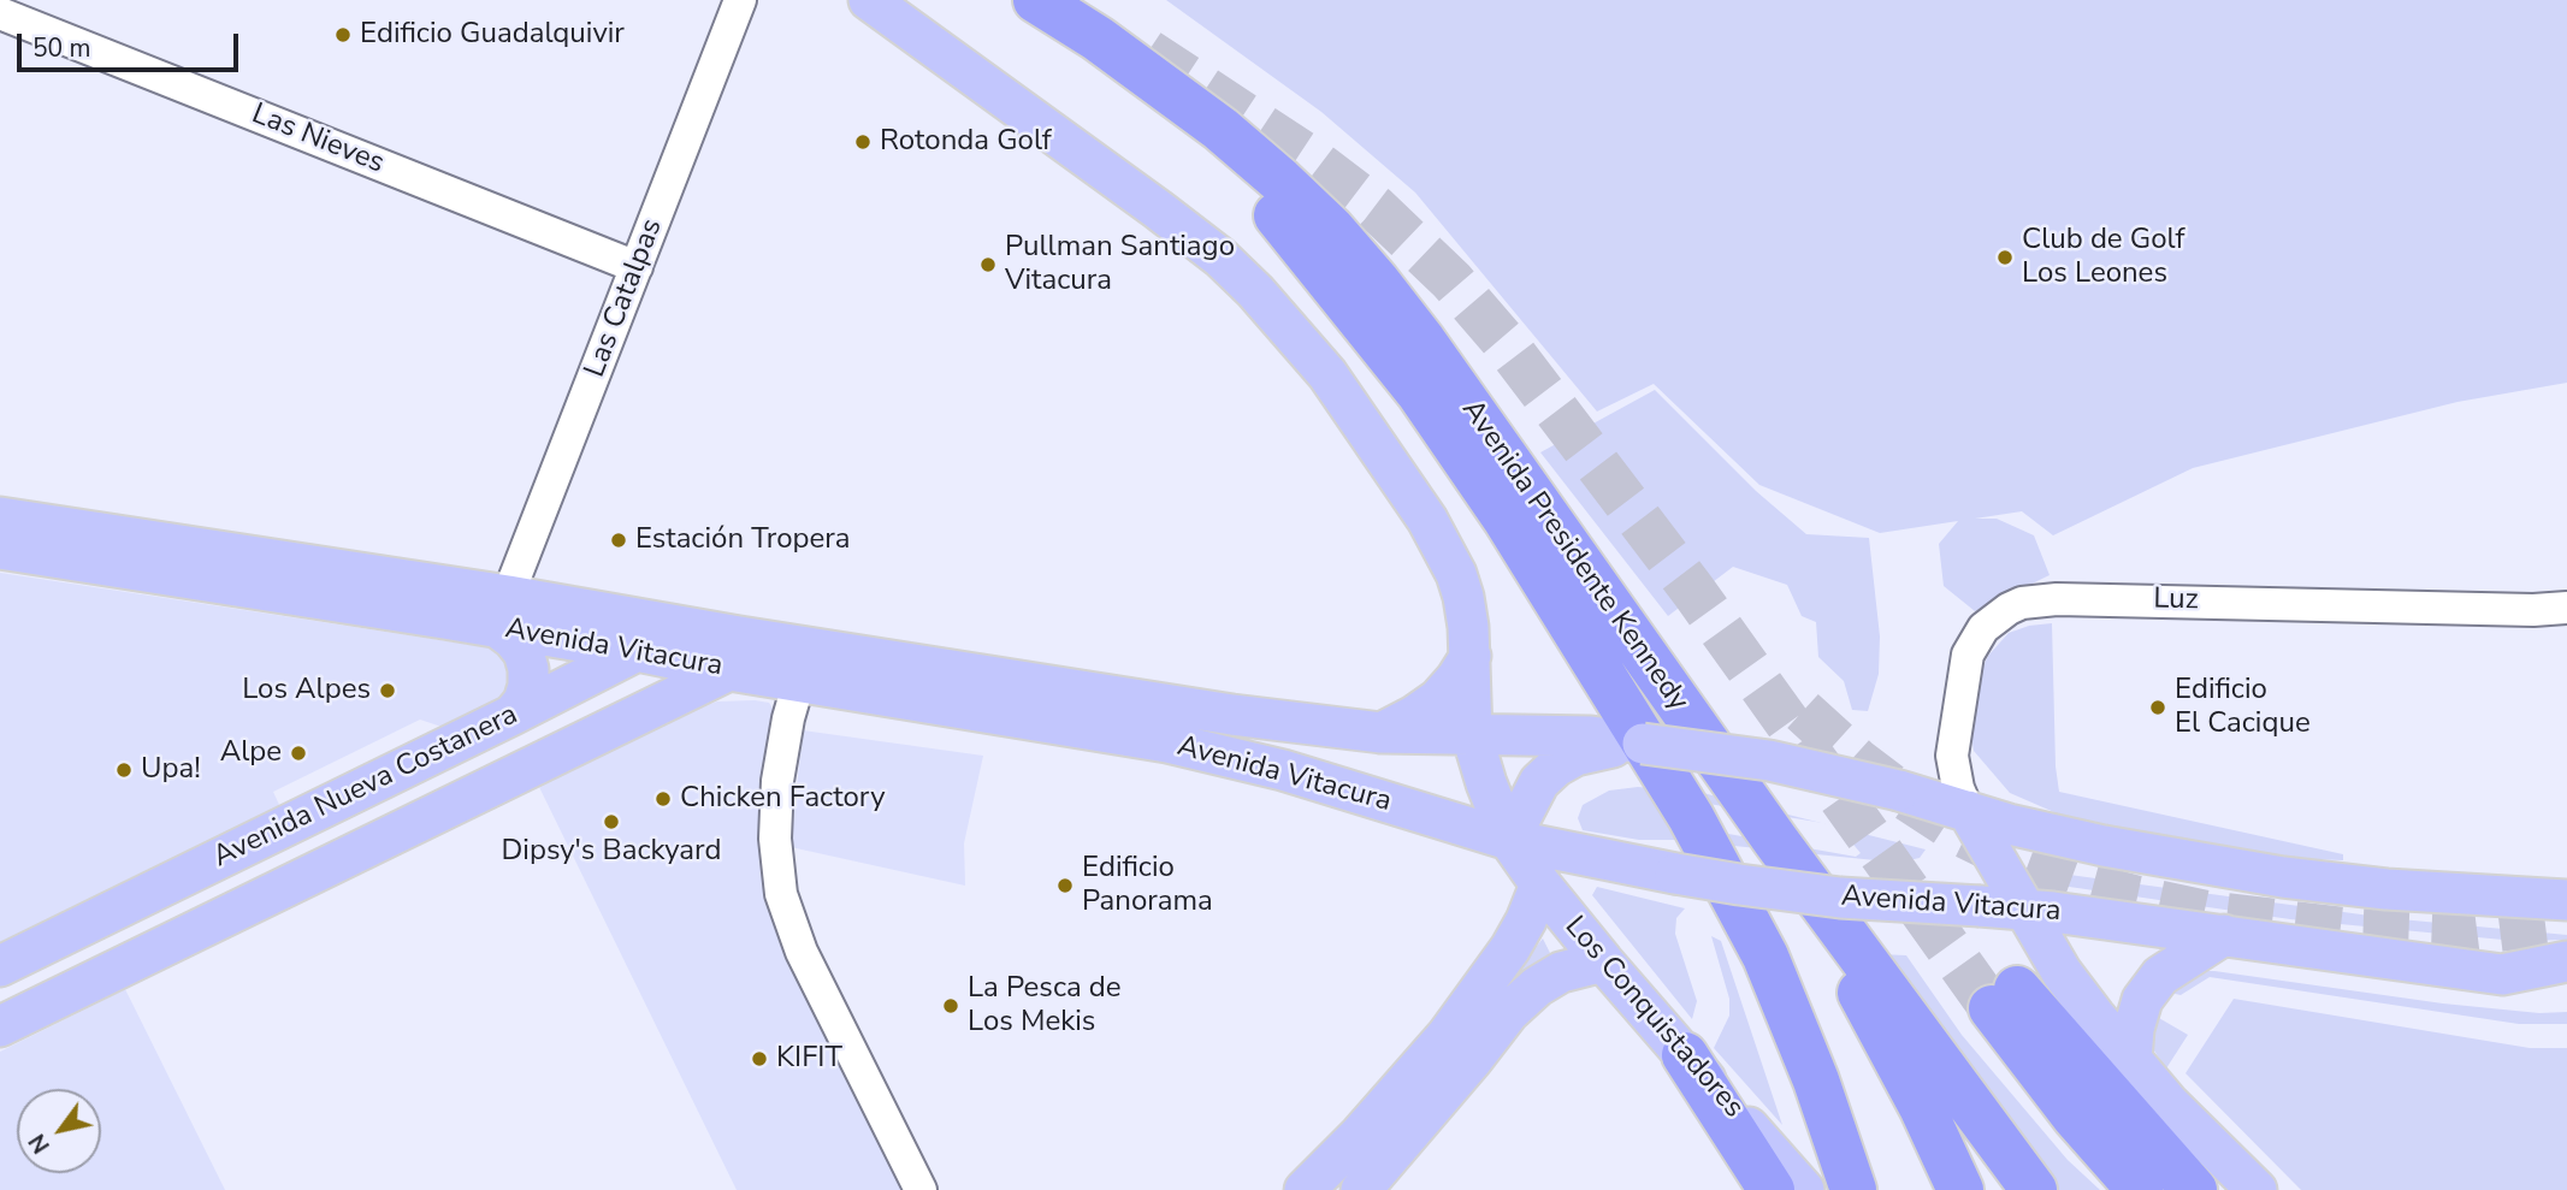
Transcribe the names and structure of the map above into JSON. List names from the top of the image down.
{
  "streets": {
    "highway": ["Avenida Presidente Kennedy"],
    "main road": ["Avenida Vitacura", "Avenida Nueva Costanera", "Los Conquistadores"],
    "street": ["Las Nieves", "Las Catalpas", "Luz"]
  },
  "crossings": [
    ["Las Nieves", "Las Catalpas"],
    ["Las Catalpas", "Avenida Vitacura"],
    ["Avenida Vitacura", "Avenida Nueva Costanera"],
    ["Avenida Vitacura", "Los Conquistadores"]
  ],
  "places": [
    "Edificio Guadalquivir",
    "Rotonda Golf",
    "Club de Golf Los Leones",
    "Pullman Santiago Vitacura",
    "Estación Tropera",
    "Los Alpes",
    "Edificio El Cacique",
    "Alpe",
    "Upa!",
    "Chicken Factory",
    "Dipsy's Backyard",
    "Edificio Panorama",
    "La Pesca de Los Mekis",
    "KIFIT"
  ],
  "scale_bar": "50 m",
  "north": "bottom left"
}
